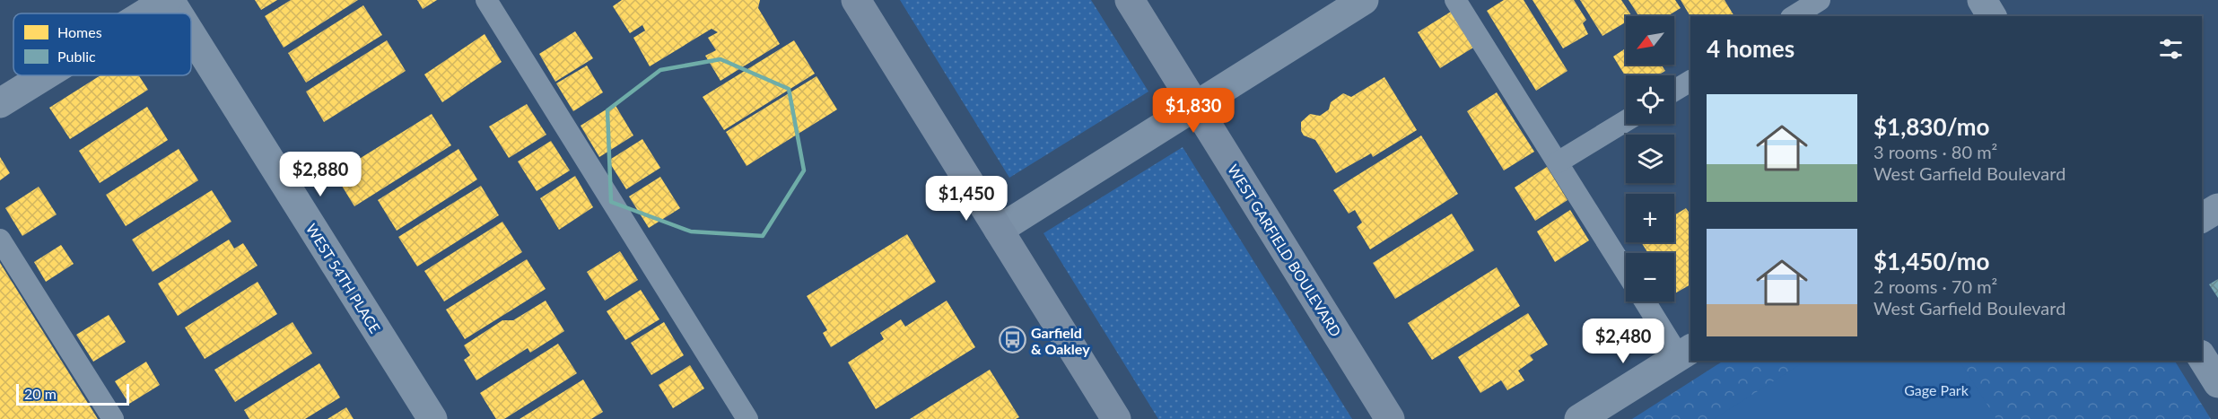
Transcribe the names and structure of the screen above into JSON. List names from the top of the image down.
{
  "streets": {
    "street": ["WEST GARFIELD BOULEVARD", "WEST 54TH PLACE"]
  },
  "parks": ["Gage Park"],
  "places": {
    "bus stop": ["Garfield & Oakley"]
  },
  "legend": ["Homes", "Public"],
  "scale_bar": "20 m",
  "north": "bottom left",
  "page": {
    "map_buttons": ["+", "−"],
    "heading": "4 homes",
    "list": [
      {
        "name": "$1,830/mo",
        "note": "3 rooms · 80 m² · West Garfield Boulevard"
      },
      {
        "name": "$1,450/mo",
        "note": "2 rooms · 70 m² · West Garfield Boulevard"
      }
    ],
    "price": [
      "$1,830",
      "$2,880",
      "$1,450",
      "$2,480"
    ],
    "scale": "20 m"
  }
}
